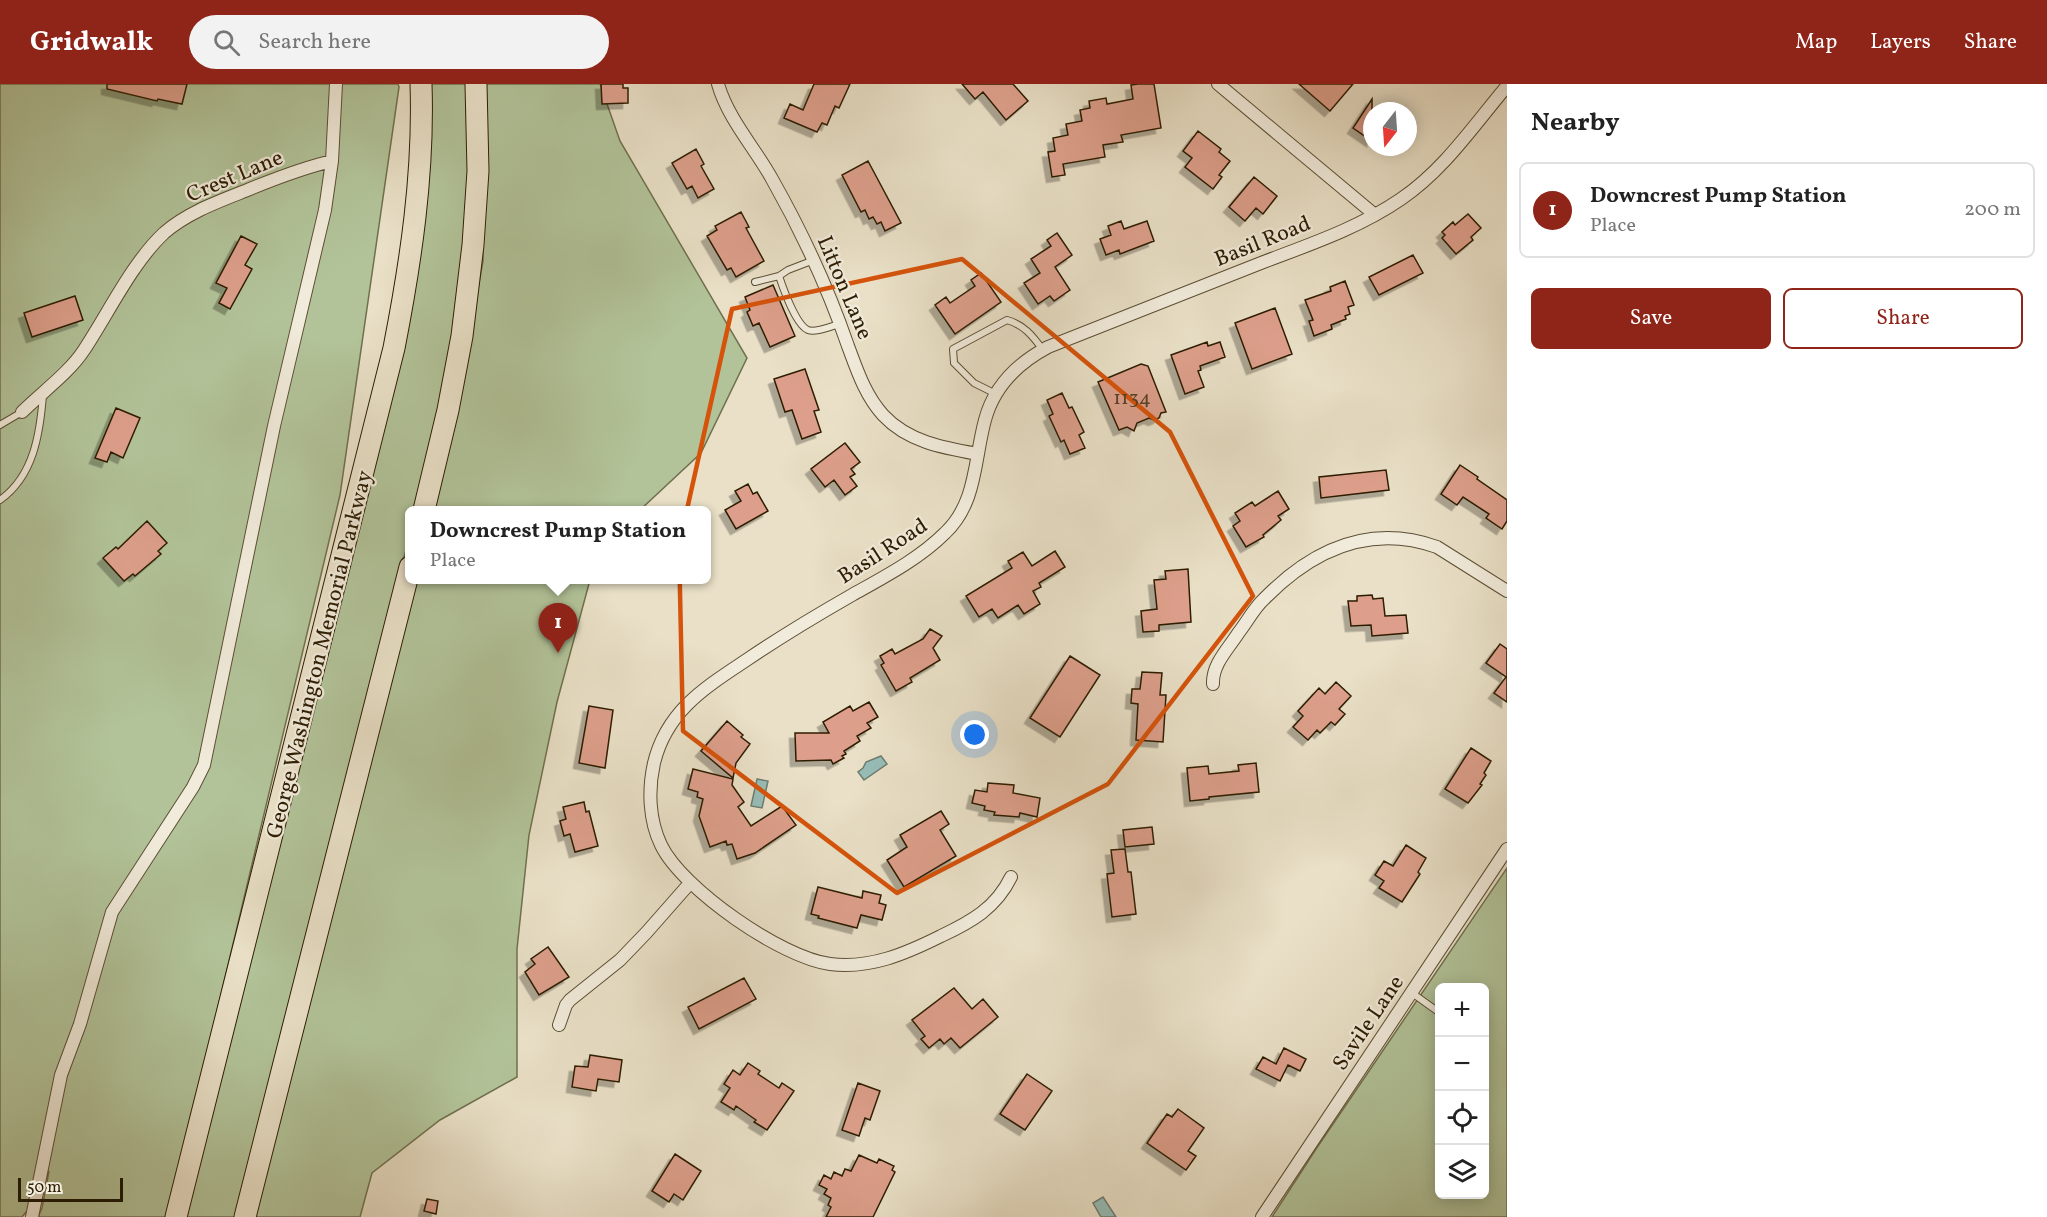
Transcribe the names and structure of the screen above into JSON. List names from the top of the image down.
{
  "streets": {
    "highway": ["George Washington Memorial Parkway"],
    "street": [
      "Crest Lane",
      "Basil Road",
      "Litton Lane",
      "Savile Lane"
    ]
  },
  "crossings": [
    ["Basil Road", "Litton Lane"]
  ],
  "house_numbers": ["1134"],
  "scale_bar": "50 m",
  "north": "bottom",
  "page": {
    "header": "Gridwalk",
    "search": "Search here",
    "nav": ["Map", "Layers", "Share"],
    "heading": "Nearby",
    "list": [
      {
        "mark": "1",
        "name": "Downcrest Pump Station",
        "note": "Place",
        "value": "200 m"
      }
    ],
    "buttons": ["Save", "Share"],
    "popup": ["Downcrest Pump Station", "Place"],
    "pins": "1",
    "map_buttons": ["+", "−"],
    "scale": "50 m"
  }
}
